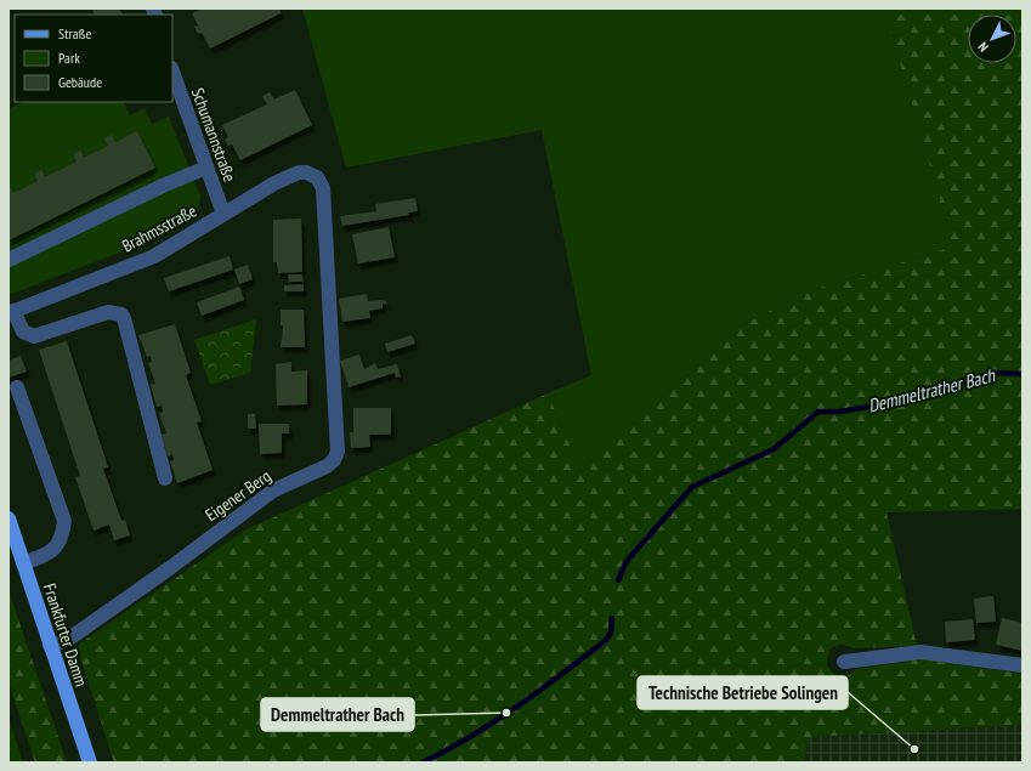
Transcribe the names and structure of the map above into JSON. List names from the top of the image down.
{
  "streets": {
    "main road": ["Frankfurter Damm"],
    "street": ["Schumannstraße", "Brahmsstraße", "Eigener Berg"]
  },
  "crossings": [
    ["Schumannstraße", "Brahmsstraße"],
    ["Brahmsstraße", "Eigener Berg"],
    ["Eigener Berg", "Frankfurter Damm"]
  ],
  "water": ["Demmeltrather Bach"],
  "places": ["Demmeltrather Bach", "Technische Betriebe Solingen"],
  "legend": ["Straße", "Park", "Gebäude"],
  "north": "bottom left"
}
